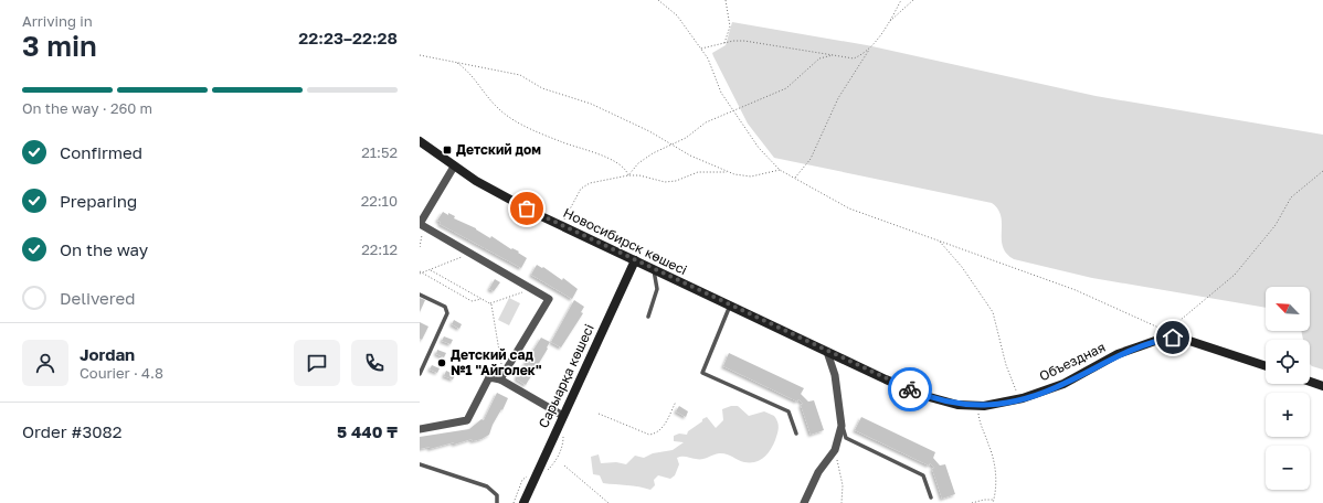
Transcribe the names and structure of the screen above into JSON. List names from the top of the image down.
{
  "streets": {
    "main road": ["Новосибирск көшесі", "Объездная", "Сарыарқа көшесі"]
  },
  "crossings": [
    ["Новосибирск көшесі", "Объездная"],
    ["Новосибирск көшесі", "Сарыарқа көшесі"]
  ],
  "places": {
    "transit": ["Детский дом"],
    "other": ["Детский сад №1 \"Айголек\""]
  },
  "north": "top left",
  "page": {
    "heading": ["3 min", "Arriving in", "22:23–22:28"],
    "panel": [
      "Jordan",
      "Courier · 4.8",
      "Order #3082",
      "5 440 ₸"
    ],
    "bar": "On the way · 260 m",
    "list": [
      ["Confirmed", "21:52"],
      ["Preparing", "22:10"],
      ["On the way", "22:12"],
      "Delivered"
    ],
    "map_buttons": ["+", "−"]
  }
}
